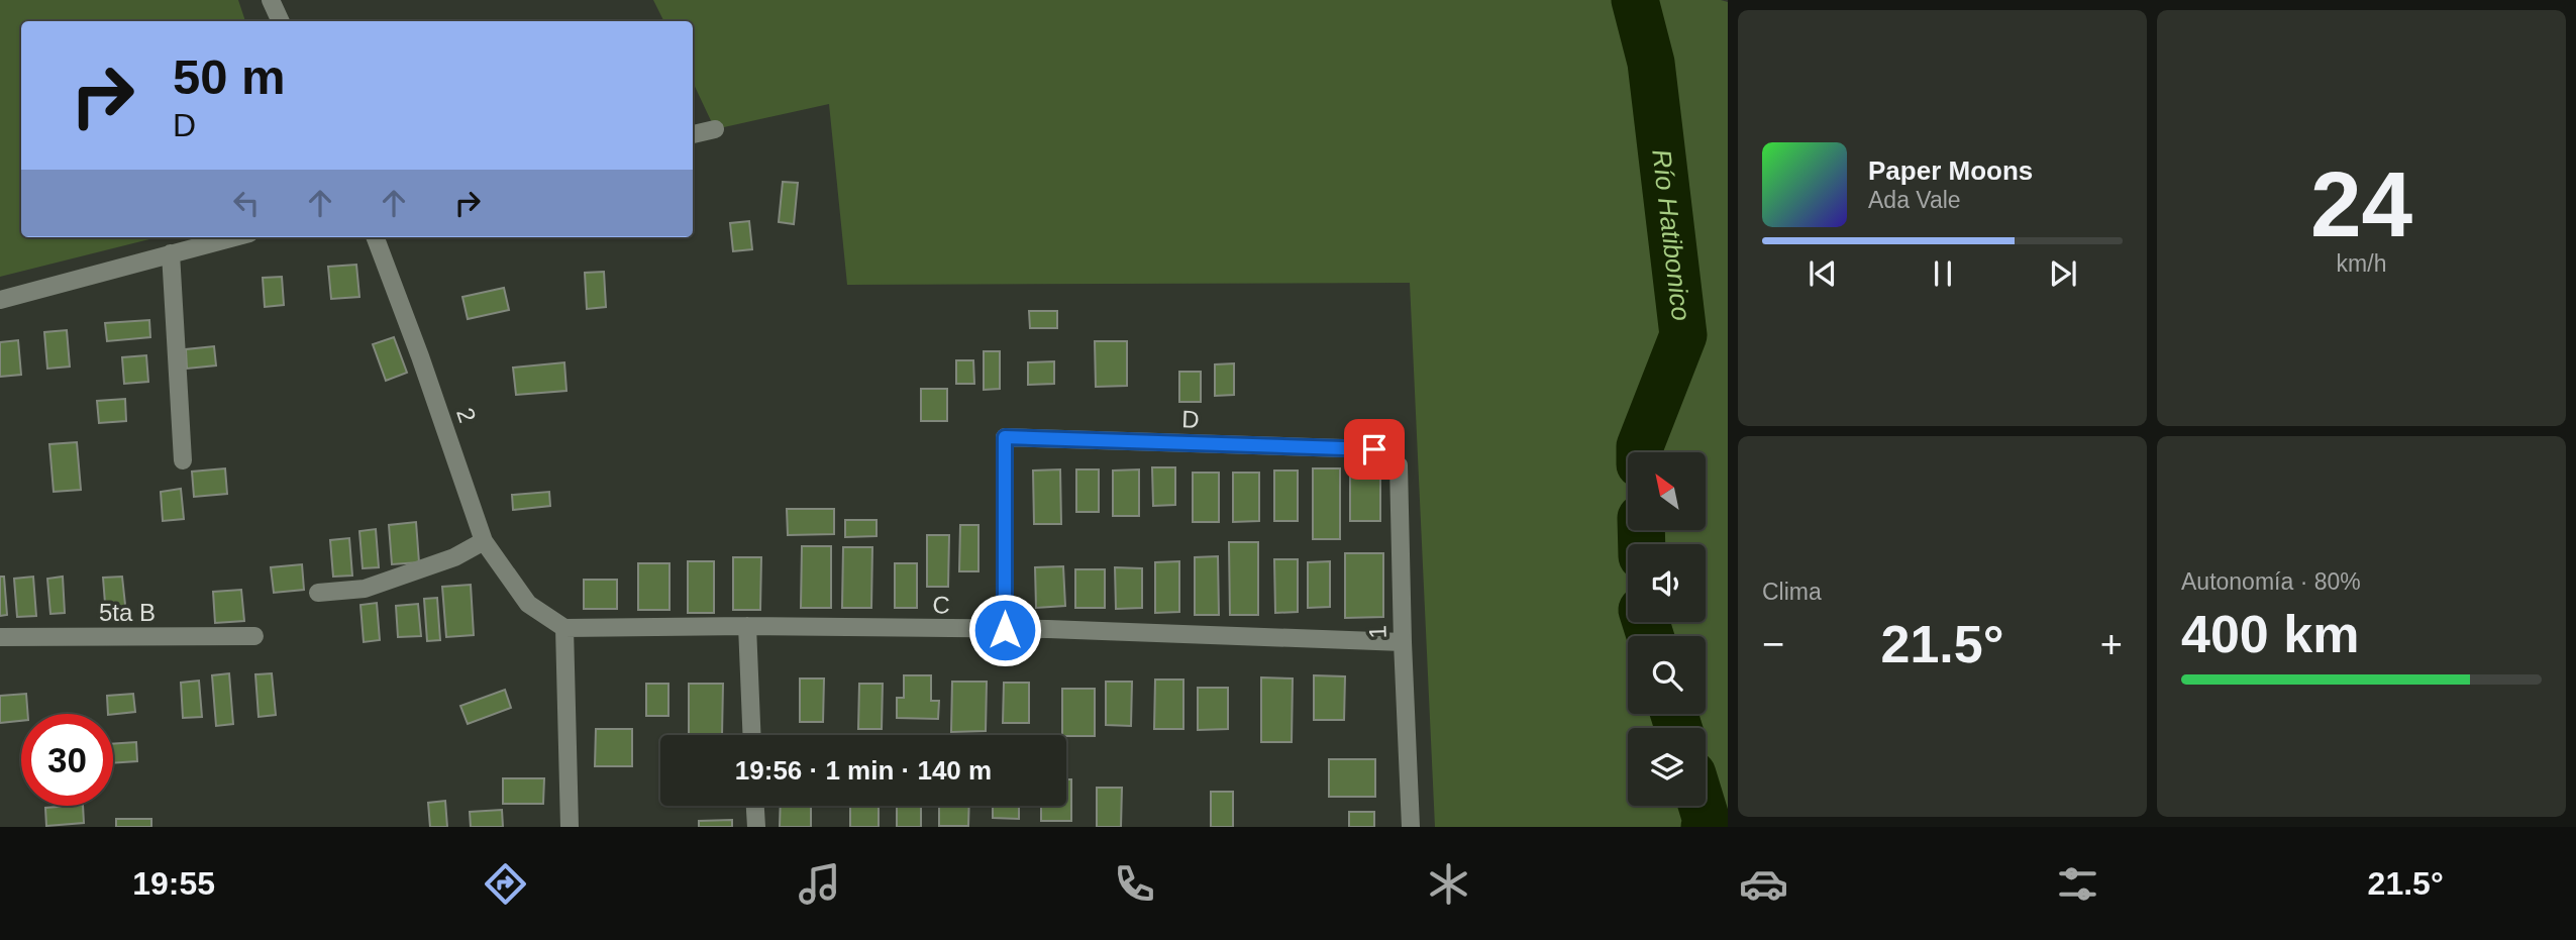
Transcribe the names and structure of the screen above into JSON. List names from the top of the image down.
{
  "streets": {
    "street": [
      "2",
      "D",
      "C",
      "5ta B",
      "1"
    ]
  },
  "crossings": [
    ["2", "C"],
    ["D", "C"],
    ["D", "1"],
    ["C", "1"]
  ],
  "water": ["Río Hatibonico"],
  "north": "top left",
  "page": {
    "tile": [
      ["24", "km/h"],
      "Clima",
      ["Autonomía · 80%", "400 km"]
    ],
    "turn": ["50 m", "D"],
    "song": ["Paper Moons", "Ada Vale"],
    "heat": ["−", "21.5°", "+"],
    "limit": "30",
    "trip": "19:56 · 1 min · 140 m",
    "tabs": ["19:55", "21.5°"]
  }
}
